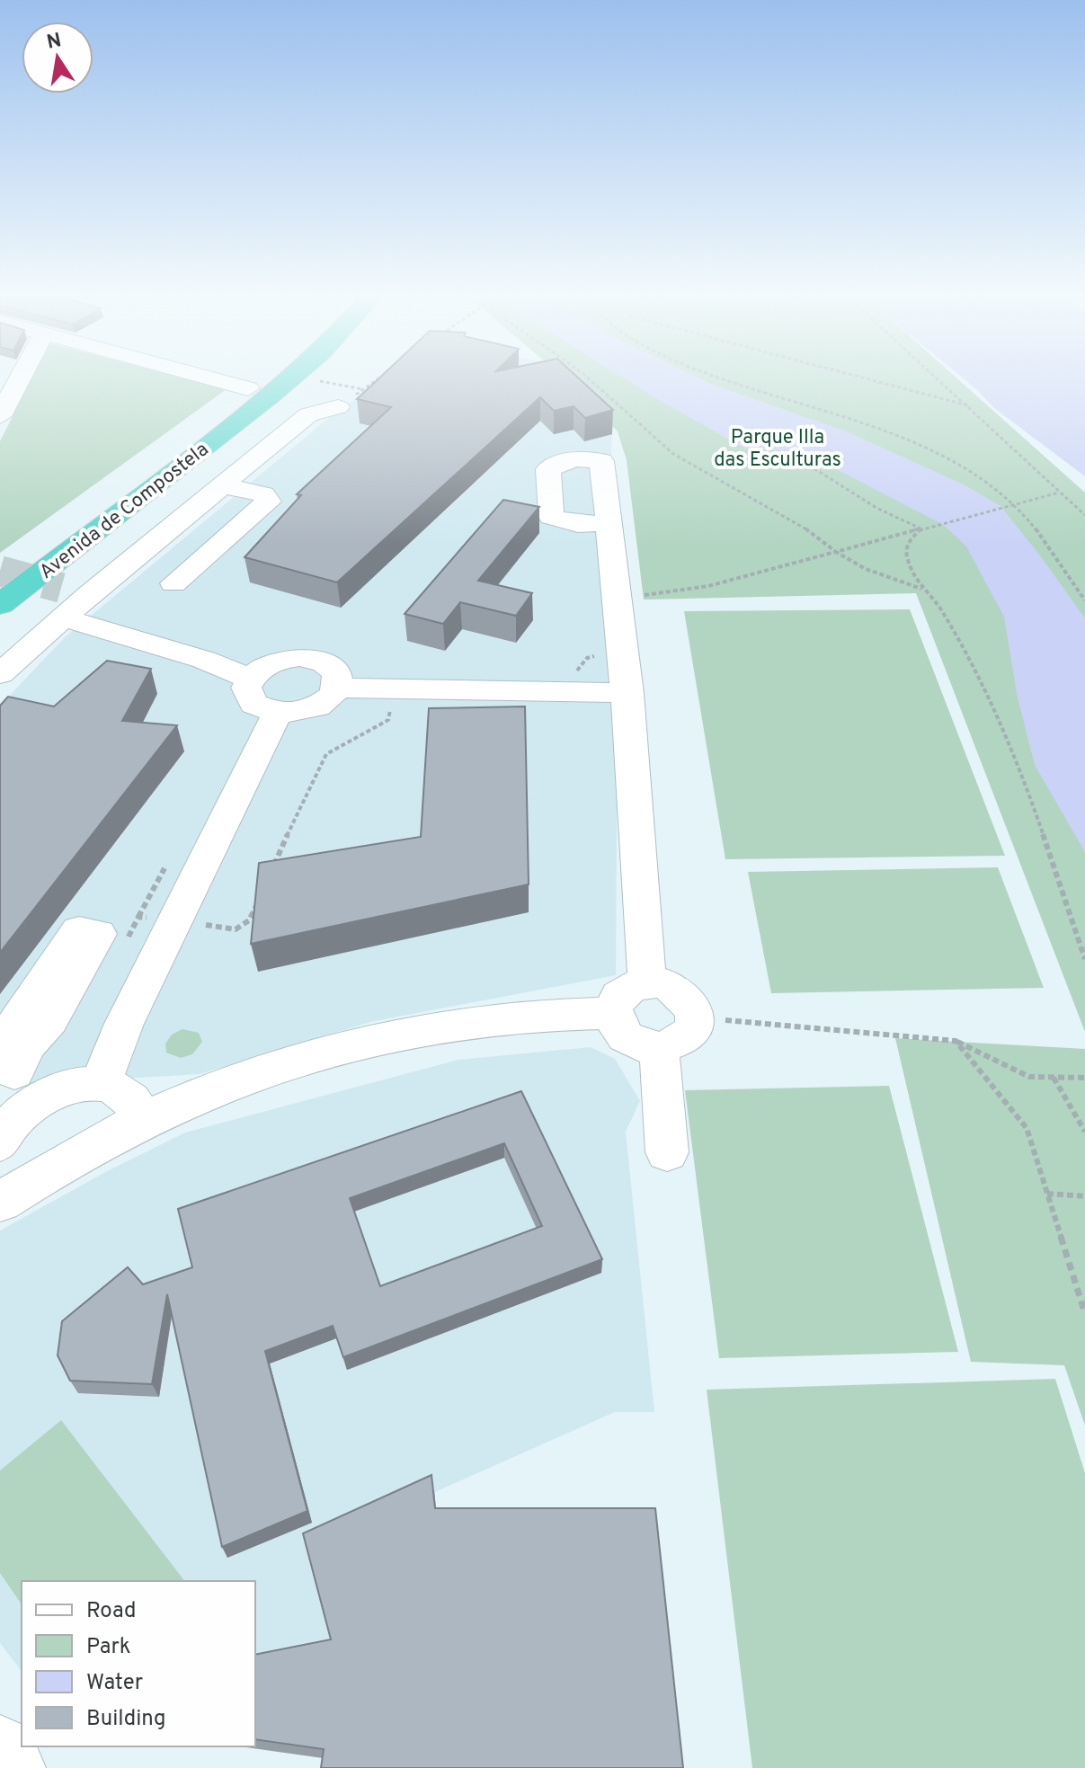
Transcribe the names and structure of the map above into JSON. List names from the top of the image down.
{
  "streets": {
    "highway": ["Avenida de Compostela"]
  },
  "parks": ["Parque Illa das Esculturas"],
  "legend": [
    "Road",
    "Park",
    "Water",
    "Building"
  ],
  "north": "top"
}
